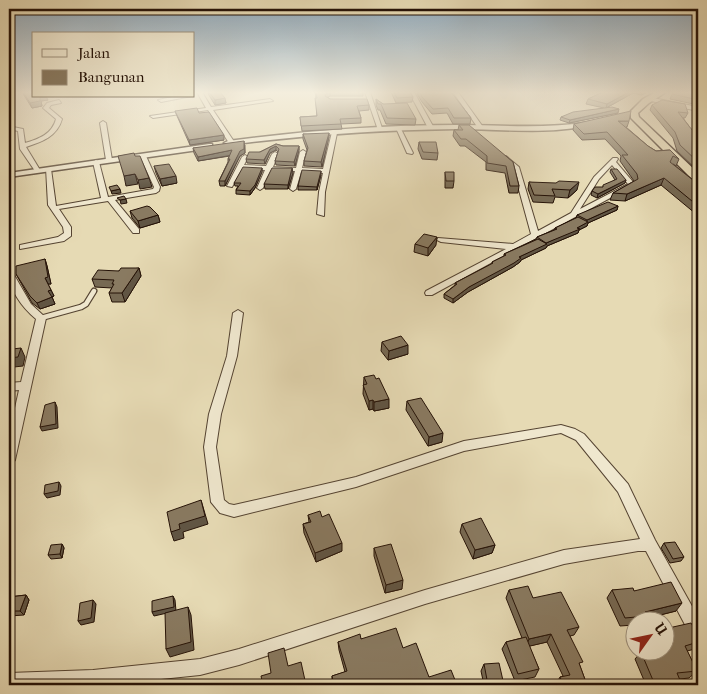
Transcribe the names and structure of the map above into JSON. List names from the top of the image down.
{
  "legend": ["Jalan", "Bangunan"],
  "north": "top right"
}
